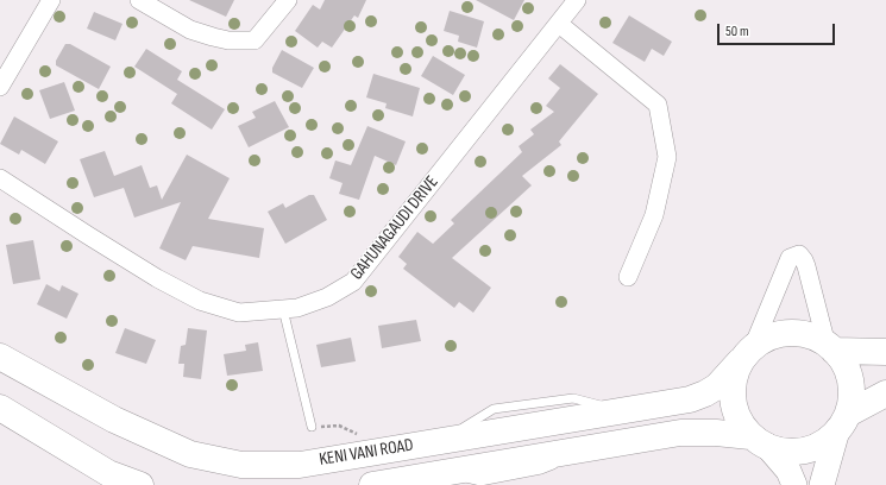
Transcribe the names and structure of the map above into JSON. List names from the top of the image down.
{
  "streets": {
    "main road": ["KENI VANI ROAD"],
    "street": ["GAHUNAGAUDI DRIVE"]
  },
  "scale_bar": "50 m"
}
